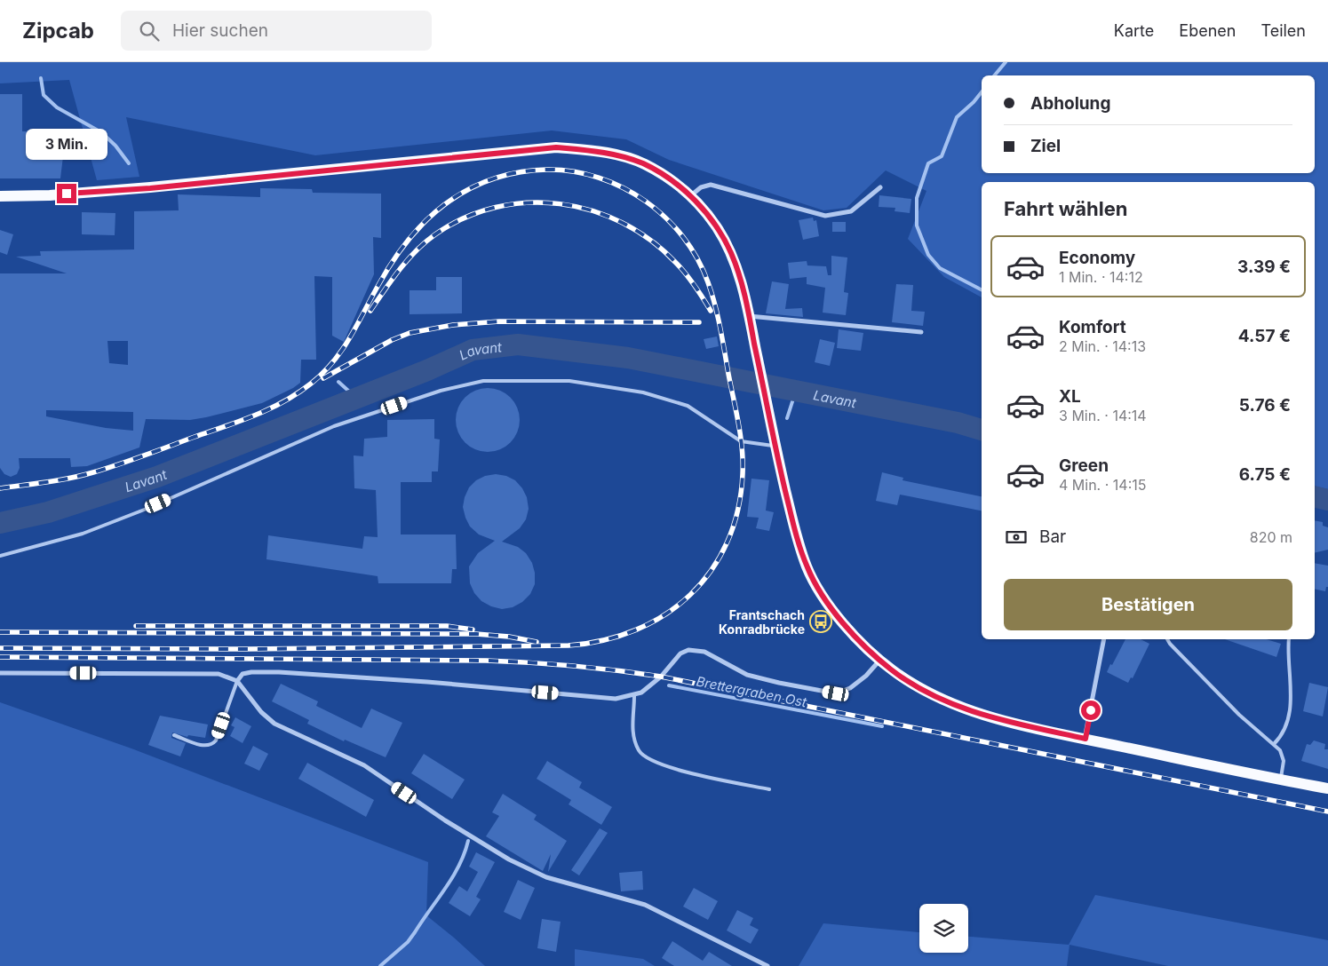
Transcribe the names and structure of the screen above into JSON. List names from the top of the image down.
{
  "water": ["Lavant", "Brettergraben Ost"],
  "places": {
    "bus stop": ["Frantschach Konradbrücke"]
  },
  "page": {
    "header": "Zipcab",
    "search": "Hier suchen",
    "nav": ["Karte", "Ebenen", "Teilen"],
    "banner": ["Abholung", "Ziel"],
    "bubble": "3 Min.",
    "heading": "Fahrt wählen",
    "list": [
      {
        "name": "Economy",
        "note": "1 Min. · 14:12",
        "value": "3.39 €"
      },
      {
        "name": "Komfort",
        "note": "2 Min. · 14:13",
        "value": "4.57 €"
      },
      {
        "name": "XL",
        "note": "3 Min. · 14:14",
        "value": "5.76 €"
      },
      {
        "name": "Green",
        "note": "4 Min. · 14:15",
        "value": "6.75 €"
      }
    ],
    "pay": ["Bar", "820 m"],
    "buttons": "Bestätigen"
  }
}
